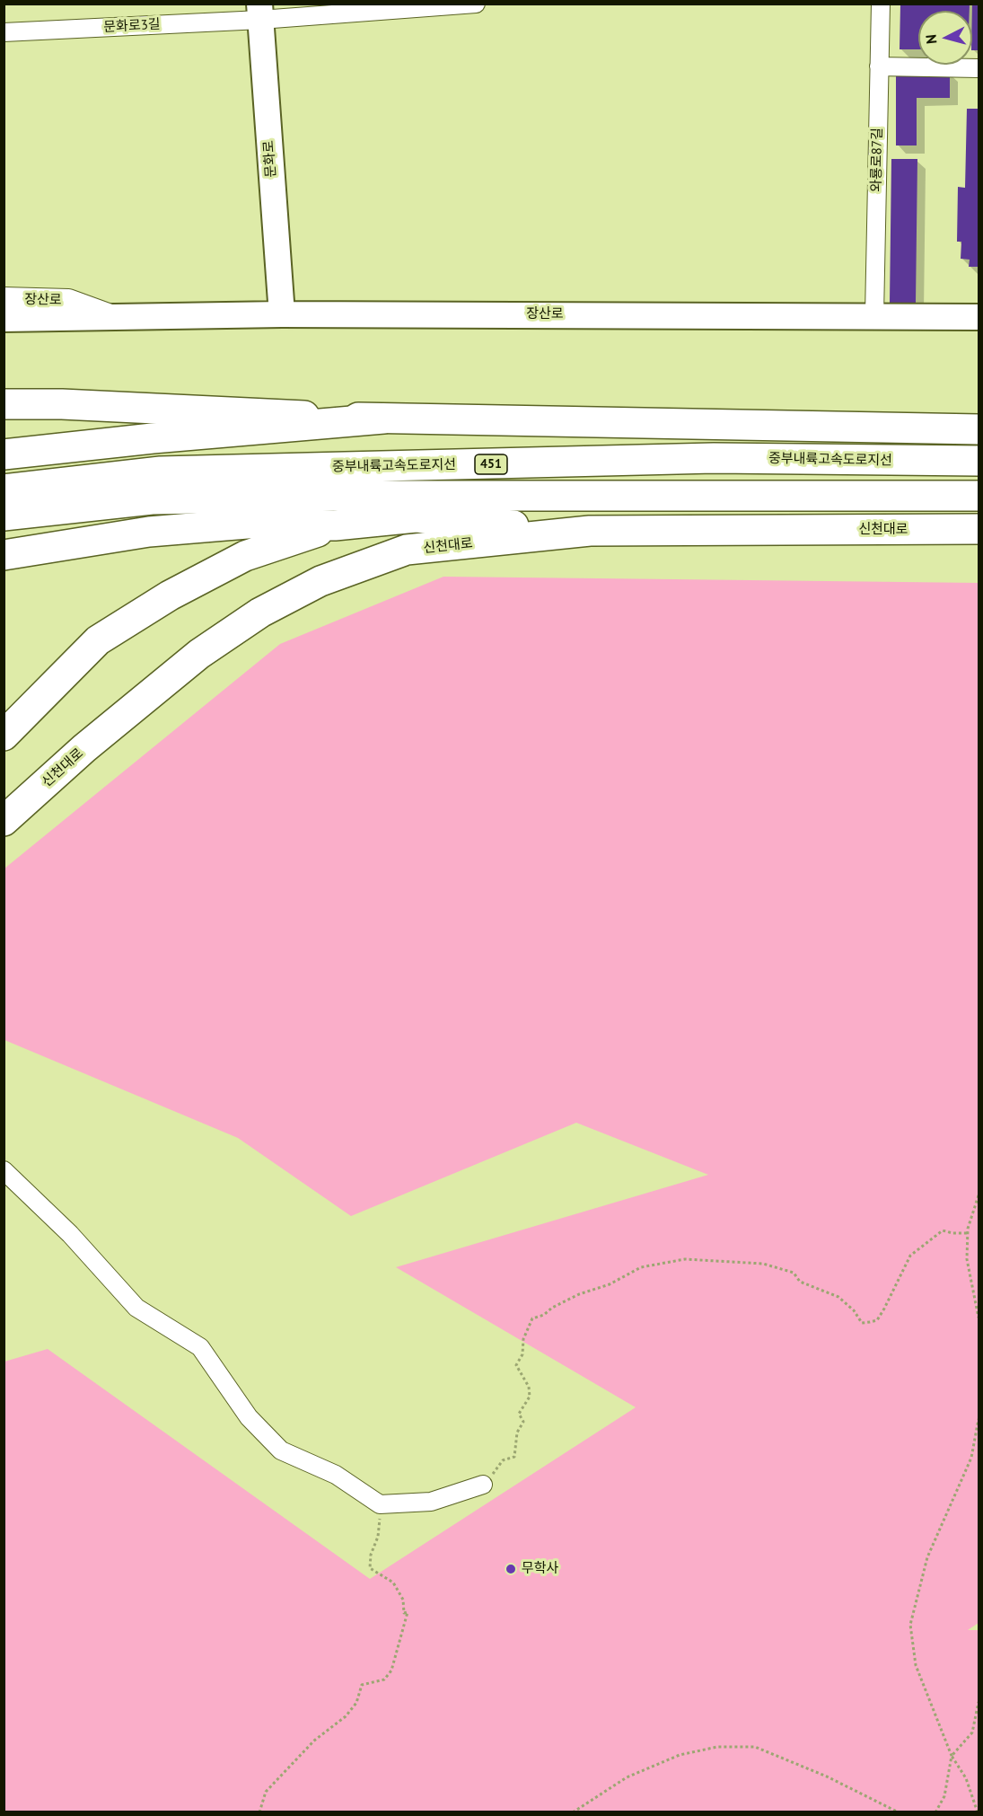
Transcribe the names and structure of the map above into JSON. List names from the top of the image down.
{
  "streets": {
    "highway": ["중부내륙고속도로지선", "451", "신천대로"],
    "main road": ["문화로", "장산로"],
    "street": ["문화로3길", "와룡로87길"]
  },
  "crossings": [
    ["문화로3길", "문화로"],
    ["문화로", "장산로"],
    ["와룡로87길", "장산로"]
  ],
  "places": ["무학사"],
  "north": "left"
}
